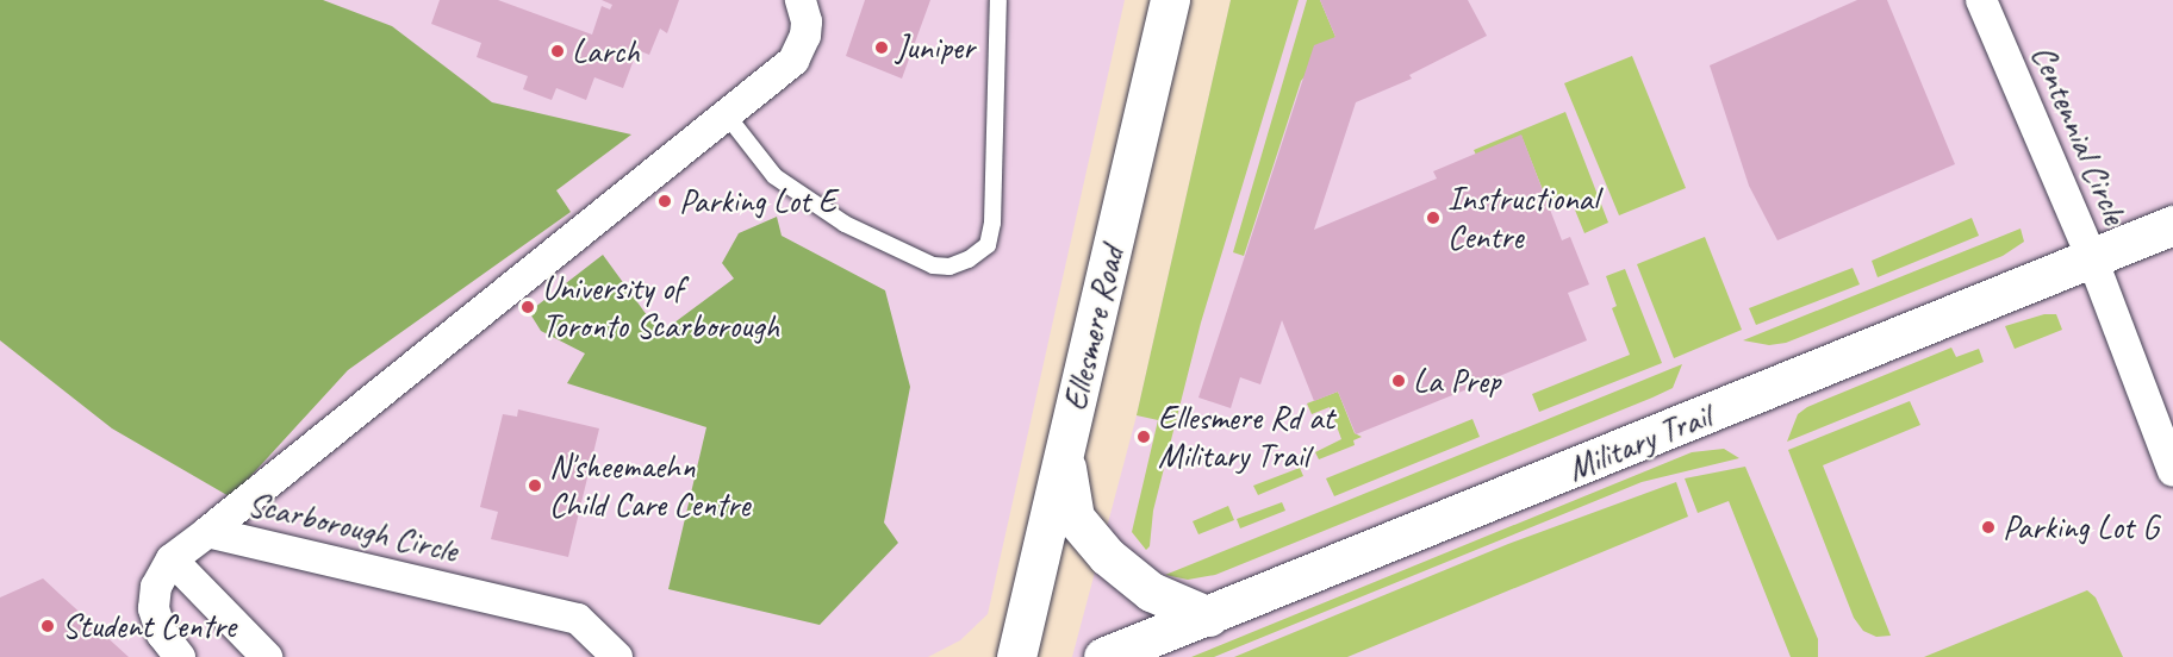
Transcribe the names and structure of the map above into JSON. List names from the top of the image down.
{
  "streets": {
    "street": [
      "Centennial Circle",
      "Ellesmere Road",
      "Military Trail",
      "Scarborough Circle"
    ]
  },
  "crossings": [
    ["Centennial Circle", "Military Trail"]
  ],
  "places": [
    "Juniper",
    "Larch",
    "Parking Lot E",
    "Instructional Centre",
    "University of Toronto Scarborough",
    "La Prep",
    "Ellesmere Rd at Military Trail",
    "N'sheemaehn Child Care Centre",
    "Parking Lot G",
    "Student Centre"
  ]
}
